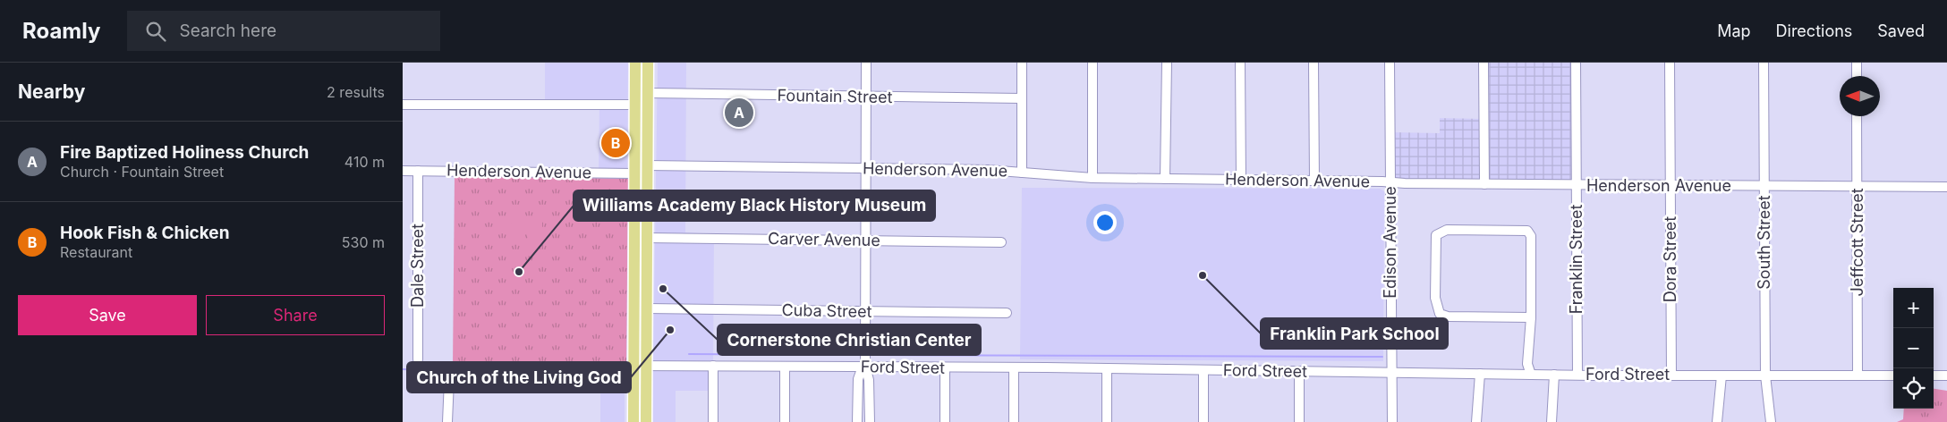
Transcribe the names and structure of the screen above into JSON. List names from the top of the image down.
{
  "streets": {
    "street": [
      "Fountain Street",
      "Henderson Avenue",
      "Carver Avenue",
      "Edison Avenue",
      "South Street",
      "Jeffcott Street",
      "Franklin Street",
      "Dora Street",
      "Dale Street",
      "Cuba Street",
      "Ford Street"
    ]
  },
  "crossings": [
    ["Henderson Avenue", "Edison Avenue"],
    ["Henderson Avenue", "South Street"],
    ["Henderson Avenue", "Jeffcott Street"],
    ["Henderson Avenue", "Franklin Street"],
    ["Henderson Avenue", "Dora Street"],
    ["Henderson Avenue", "Dale Street"],
    ["Edison Avenue", "Ford Street"],
    ["South Street", "Ford Street"],
    ["Jeffcott Street", "Ford Street"],
    ["Franklin Street", "Ford Street"],
    ["Dora Street", "Ford Street"]
  ],
  "places": [
    "Williams Academy Black History Museum",
    "Franklin Park School",
    "Cornerstone Christian Center",
    "Church of the Living God"
  ],
  "north": "left",
  "page": {
    "header": "Roamly",
    "search": "Search here",
    "nav": ["Map", "Directions", "Saved"],
    "heading": ["Nearby", "2 results"],
    "pins": ["A", "B"],
    "list": [
      {
        "mark": "A",
        "name": "Fire Baptized Holiness Church",
        "note": "Church · Fountain Street",
        "value": "410 m"
      },
      {
        "mark": "B",
        "name": "Hook Fish & Chicken",
        "note": "Restaurant",
        "value": "530 m"
      }
    ],
    "buttons": ["Save", "Share"],
    "map_buttons": ["+", "−"]
  }
}
